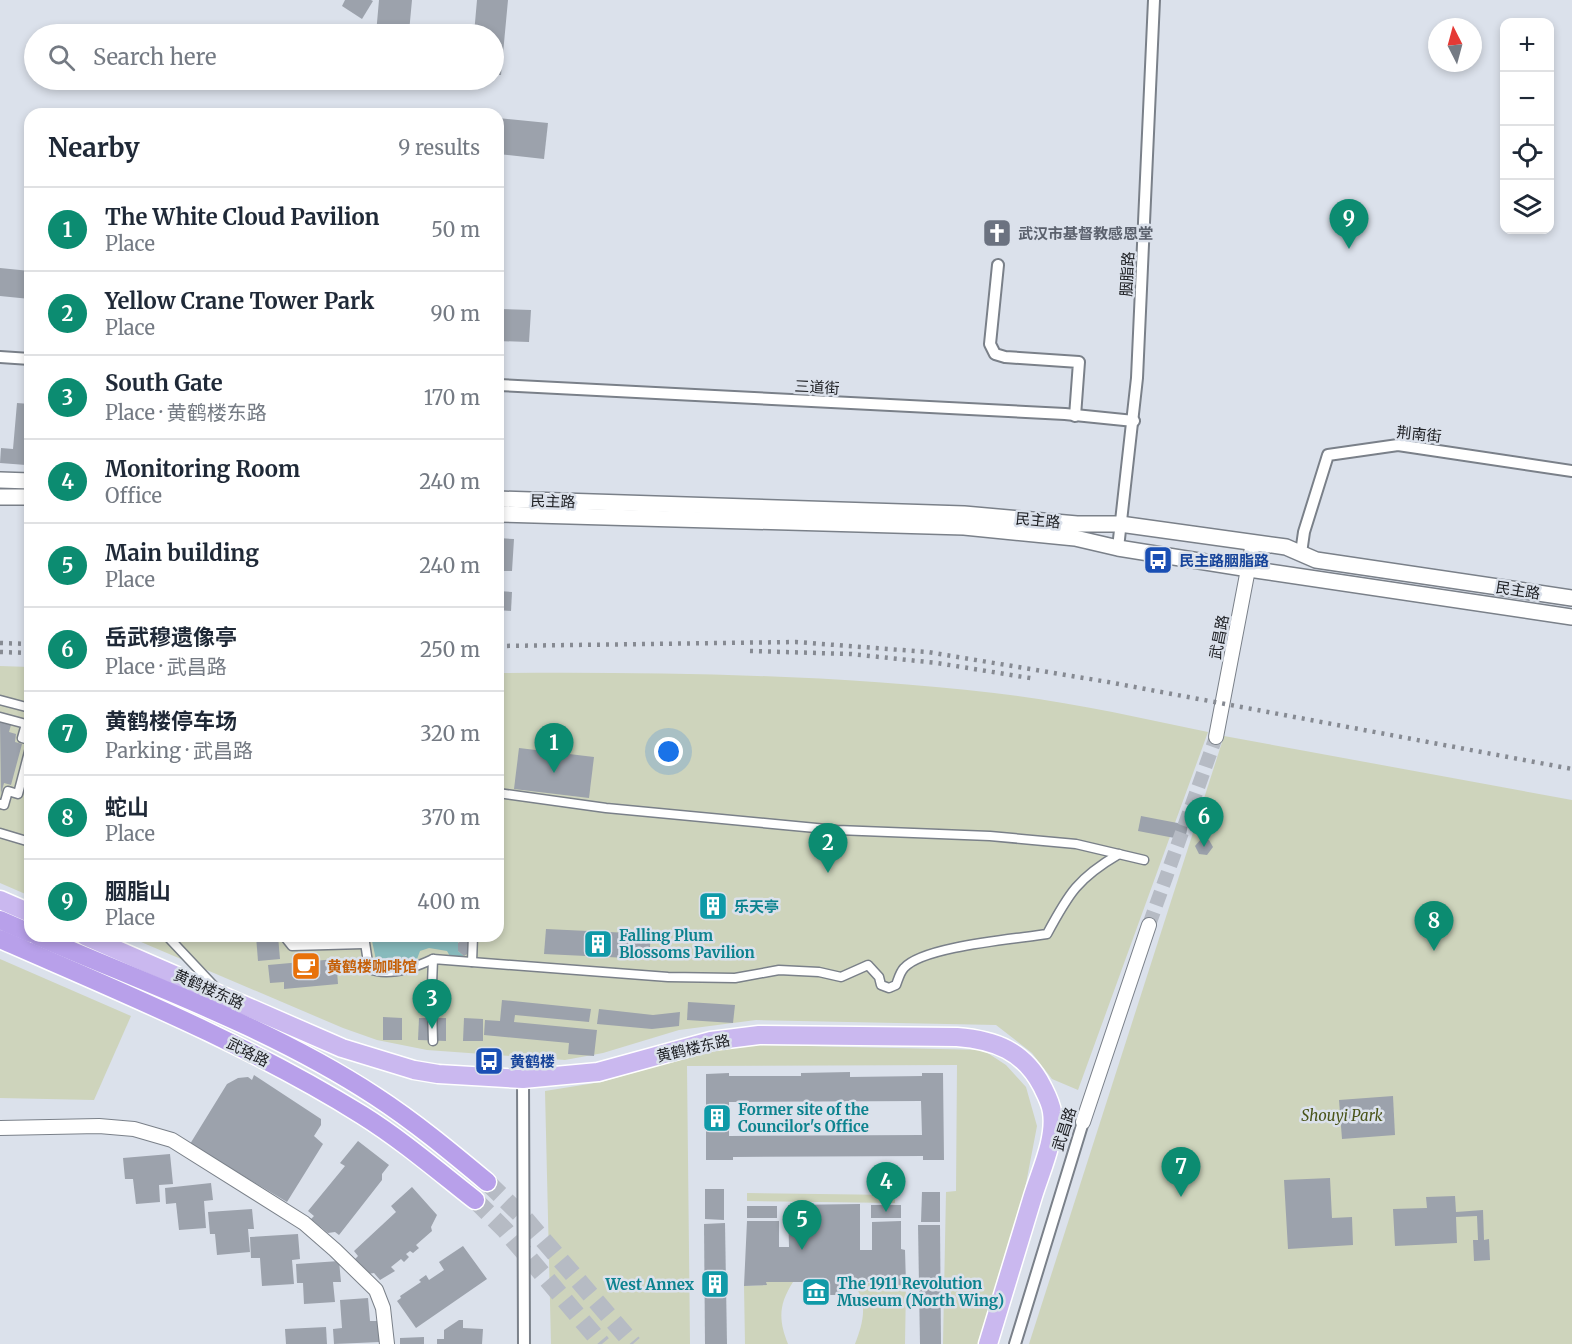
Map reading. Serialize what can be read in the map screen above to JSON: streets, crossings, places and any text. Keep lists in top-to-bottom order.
{
  "streets": {
    "highway": ["武珞路"],
    "main road": ["民主路", "黄鹤楼东路"],
    "street": [
      "胭脂路",
      "三道街",
      "荆南街",
      "武昌路"
    ]
  },
  "crossings": [
    ["胭脂路", "三道街"],
    ["胭脂路", "民主路"],
    ["荆南街", "民主路"],
    ["民主路", "武昌路"]
  ],
  "parks": ["Shouyi Park"],
  "places": {
    "church": ["武汉市基督教感恩堂"],
    "bus stop": ["民主路胭脂路", "黄鹤楼"],
    "building": [
      "乐天亭",
      "Falling Plum Blossoms Pavilion",
      "Former site of the Councilor's Office",
      "West Annex"
    ],
    "cafe": ["黄鹤楼咖啡馆"],
    "museum": ["The 1911 Revolution Museum (North Wing)"]
  },
  "north": "top",
  "page": {
    "map_buttons": ["+", "−"],
    "search": "Search here",
    "heading": ["Nearby", "9 results"],
    "list": [
      {
        "mark": "1",
        "name": "The White Cloud Pavilion",
        "note": "Place",
        "value": "50 m"
      },
      {
        "mark": "2",
        "name": "Yellow Crane Tower Park",
        "note": "Place",
        "value": "90 m"
      },
      {
        "mark": "3",
        "name": "South Gate",
        "note": "Place · 黄鹤楼东路",
        "value": "170 m"
      },
      {
        "mark": "4",
        "name": "Monitoring Room",
        "note": "Office",
        "value": "240 m"
      },
      {
        "mark": "5",
        "name": "Main building",
        "note": "Place",
        "value": "240 m"
      },
      {
        "mark": "6",
        "name": "岳武穆遗像亭",
        "note": "Place · 武昌路",
        "value": "250 m"
      },
      {
        "mark": "7",
        "name": "黄鹤楼停车场",
        "note": "Parking · 武昌路",
        "value": "320 m"
      },
      {
        "mark": "8",
        "name": "蛇山",
        "note": "Place",
        "value": "370 m"
      },
      {
        "mark": "9",
        "name": "胭脂山",
        "note": "Place",
        "value": "400 m"
      }
    ],
    "pins": [
      "9",
      "1",
      "6",
      "2",
      "8",
      "3",
      "7",
      "4",
      "5"
    ]
  }
}
